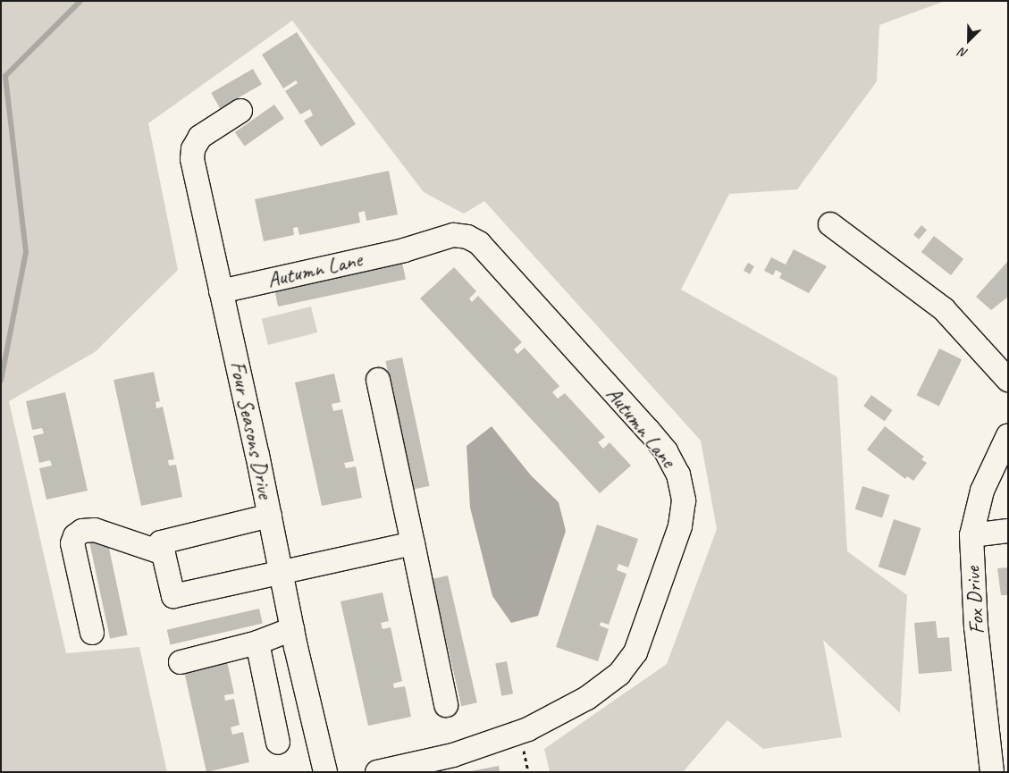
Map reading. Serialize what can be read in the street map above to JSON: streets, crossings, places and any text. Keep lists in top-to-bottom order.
{
  "streets": {
    "street": ["Autumn Lane", "Four Seasons Drive", "Fox Drive"]
  },
  "crossings": [
    ["Autumn Lane", "Four Seasons Drive"]
  ],
  "north": "bottom left"
}
